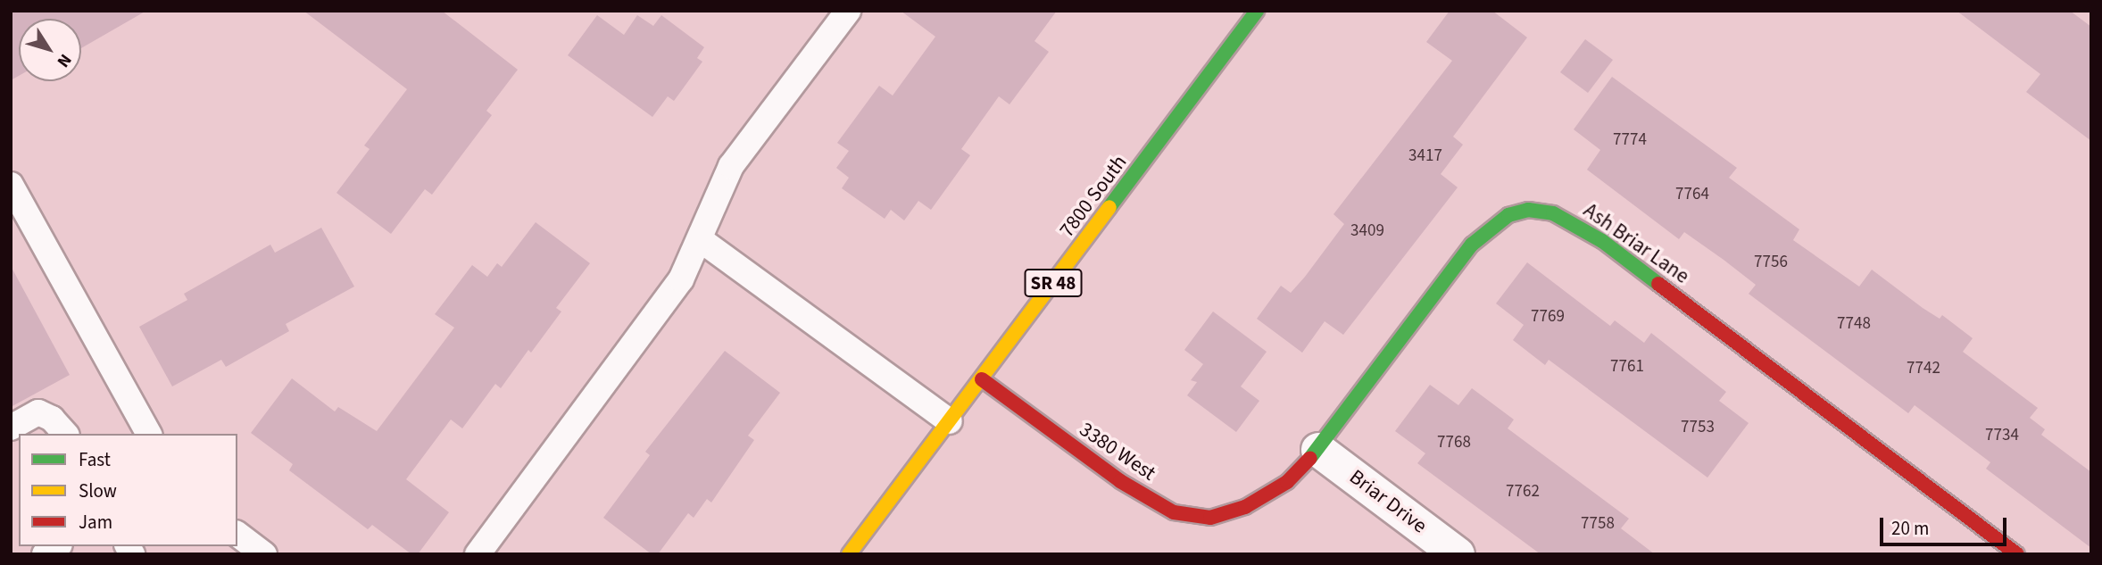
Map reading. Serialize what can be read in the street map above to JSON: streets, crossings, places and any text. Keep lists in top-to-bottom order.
{
  "streets": {
    "street": [
      "7800 South",
      "Ash Briar Lane",
      "SR 48",
      "3380 West",
      "Briar Drive"
    ]
  },
  "crossings": [
    ["7800 South", "3380 West"],
    ["Ash Briar Lane", "3380 West"],
    ["Ash Briar Lane", "Briar Drive"]
  ],
  "house_numbers": [
    "7774",
    "3417",
    "7764",
    "3409",
    "7756",
    "7769",
    "7748",
    "7761",
    "7742",
    "7753",
    "7734",
    "7768",
    "7762",
    "7758"
  ],
  "legend": ["Fast", "Slow", "Jam"],
  "scale_bar": "20 m",
  "north": "bottom right"
}
